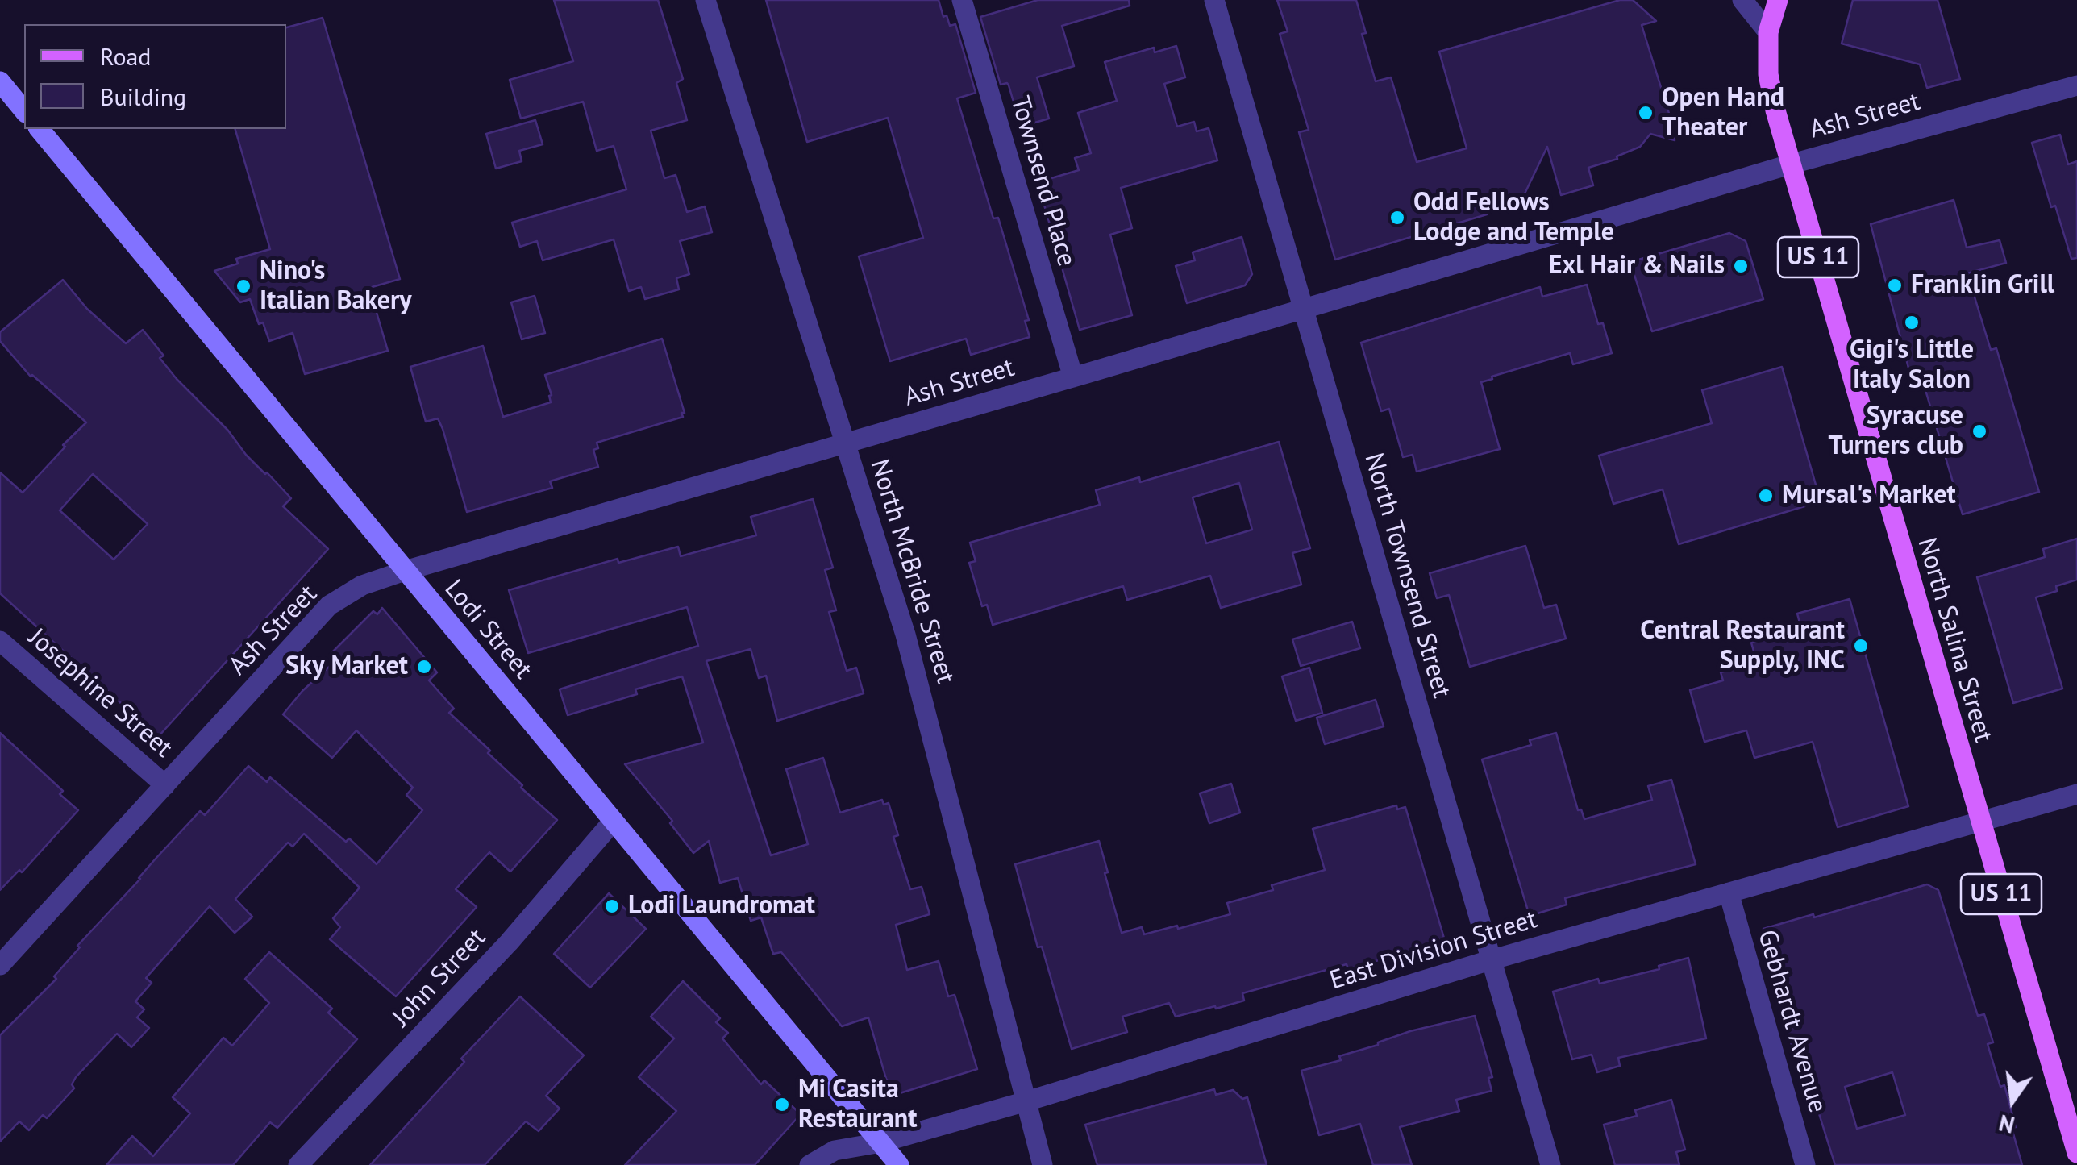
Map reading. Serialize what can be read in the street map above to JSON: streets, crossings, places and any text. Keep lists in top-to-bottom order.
{
  "streets": {
    "main road": ["US 11", "North Salina Street"],
    "street": [
      "Ash Street",
      "Townsend Place",
      "North McBride Street",
      "North Townsend Street",
      "Lodi Street",
      "Josephine Street",
      "East Division Street",
      "John Street",
      "Gebhardt Avenue"
    ]
  },
  "crossings": [
    ["Ash Street", "Townsend Place"],
    ["Ash Street", "North McBride Street"],
    ["Ash Street", "North Townsend Street"],
    ["Ash Street", "Lodi Street"],
    ["Ash Street", "North Salina Street"],
    ["Ash Street", "Josephine Street"],
    ["North McBride Street", "East Division Street"],
    ["North Townsend Street", "East Division Street"],
    ["Lodi Street", "East Division Street"],
    ["Lodi Street", "John Street"],
    ["North Salina Street", "East Division Street"],
    ["East Division Street", "Gebhardt Avenue"]
  ],
  "places": [
    "Open Hand Theater",
    "Odd Fellows Lodge and Temple",
    "Exl Hair & Nails",
    "Franklin Grill",
    "Nino's Italian Bakery",
    "Gigi's Little Italy Salon",
    "Syracuse Turners club",
    "Mursal's Market",
    "Central Restaurant Supply, INC",
    "Sky Market",
    "Lodi Laundromat",
    "Mi Casita Restaurant"
  ],
  "legend": ["Road", "Building"],
  "north": "bottom"
}
